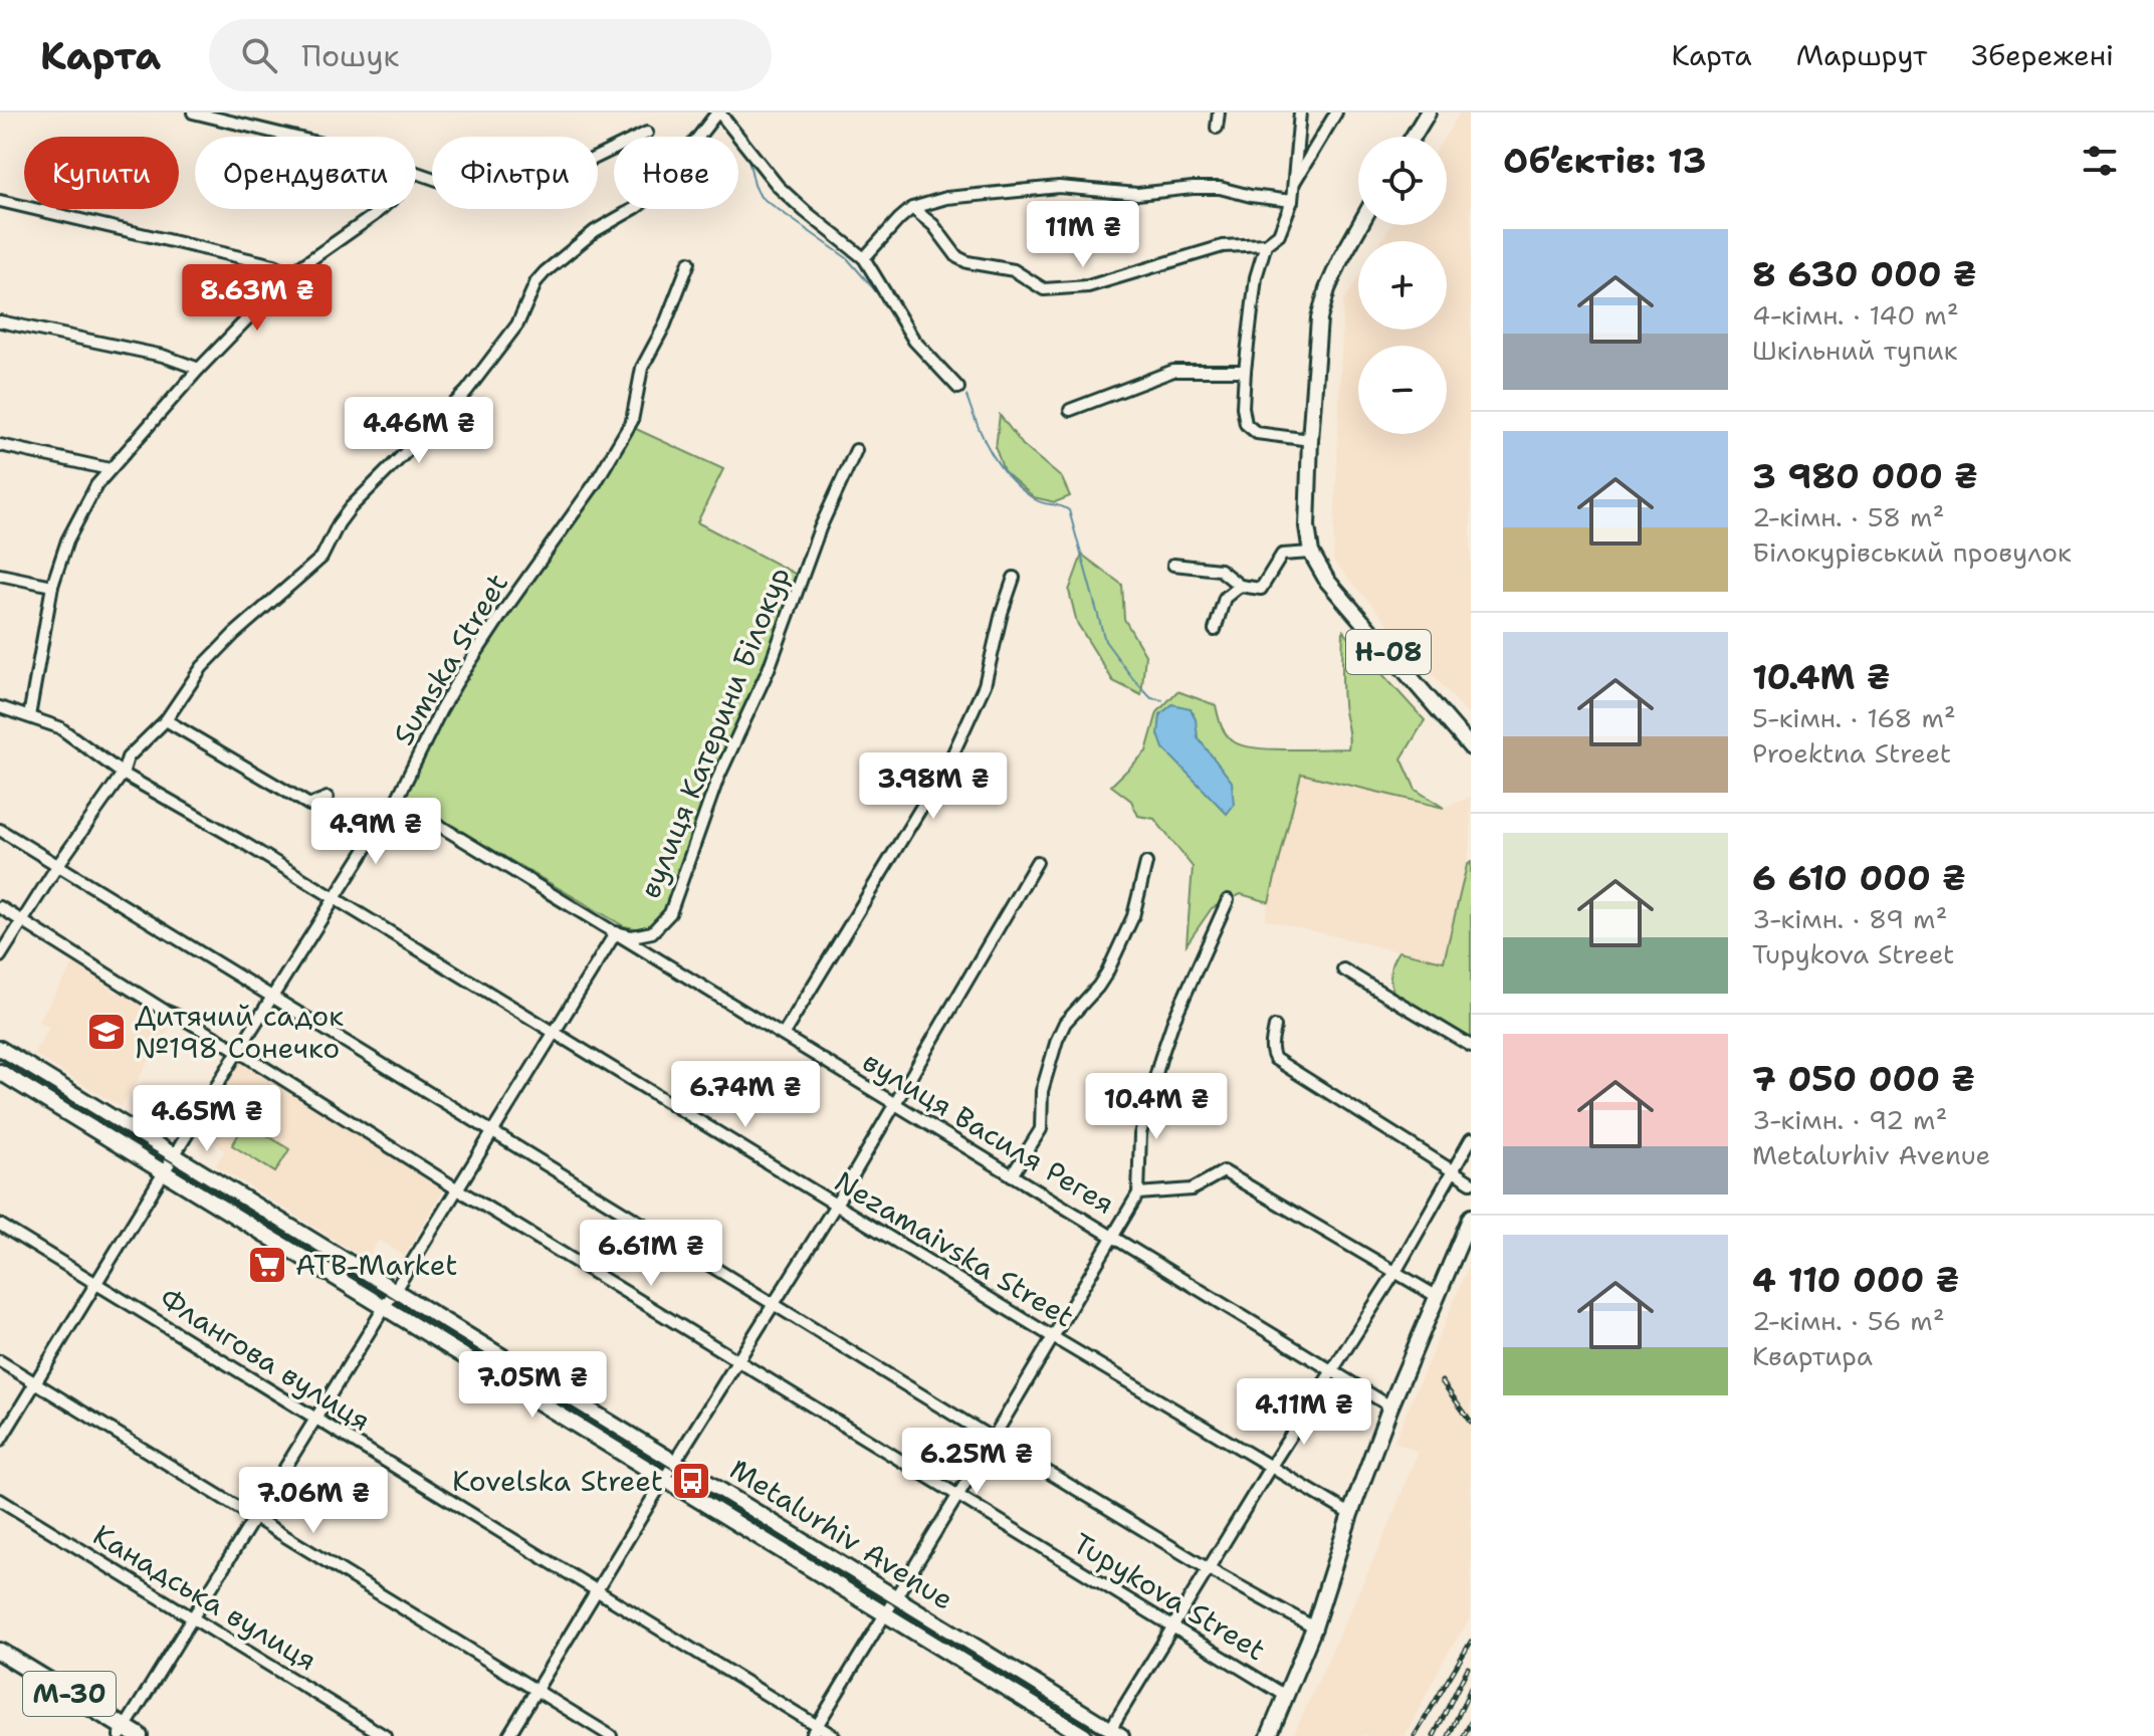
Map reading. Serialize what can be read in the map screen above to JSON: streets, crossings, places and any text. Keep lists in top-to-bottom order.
{
  "streets": {
    "highway": ["М-30"],
    "main road": ["Н-08", "Metalurhiv Avenue"],
    "street": [
      "Sumska Street",
      "вулиця Катерини Білокур",
      "вулиця Василя Регея",
      "Nezamaivska Street",
      "Флангова вулиця",
      "Tupykova Street",
      "Канадська вулиця"
    ]
  },
  "crossings": [
    ["Sumska Street", "вулиця Василя Регея"],
    ["Sumska Street", "Nezamaivska Street"],
    ["Sumska Street", "Флангова вулиця"],
    ["Sumska Street", "Metalurhiv Avenue"],
    ["Sumska Street", "Tupykova Street"],
    ["вулиця Катерини Білокур", "вулиця Василя Регея"]
  ],
  "places": {
    "school or university": ["Дитячий садок №198 Сонечко"],
    "supermarket": ["ATB-Market"],
    "bus stop": ["Kovelska Street"]
  },
  "page": {
    "header": "Карта",
    "search": "Пошук",
    "nav": ["Карта", "Маршрут", "Збережені"],
    "heading": "Об’єктів: 13",
    "map_buttons": ["+", "−"],
    "chip": [
      "Купити",
      "Орендувати",
      "Фільтри",
      "Нове"
    ],
    "price": [
      "11M ₴",
      "8.63M ₴",
      "4.46M ₴",
      "3.98M ₴",
      "4.9M ₴",
      "6.74M ₴",
      "10.4M ₴",
      "4.65M ₴",
      "6.61M ₴",
      "7.05M ₴",
      "4.11M ₴",
      "6.25M ₴",
      "7.06M ₴"
    ],
    "list": [
      {
        "name": "8 630 000 ₴",
        "note": "4-кімн. · 140 m² · Шкільний тупик"
      },
      {
        "name": "3 980 000 ₴",
        "note": "2-кімн. · 58 m² · Білокурівський провулок"
      },
      {
        "name": "10.4M ₴",
        "note": "5-кімн. · 168 m² · Proektna Street"
      },
      {
        "name": "6 610 000 ₴",
        "note": "3-кімн. · 89 m² · Tupykova Street"
      },
      {
        "name": "7 050 000 ₴",
        "note": "3-кімн. · 92 m² · Metalurhiv Avenue"
      },
      {
        "name": "4 110 000 ₴",
        "note": "2-кімн. · 56 m² · Квартира"
      }
    ]
  }
}
